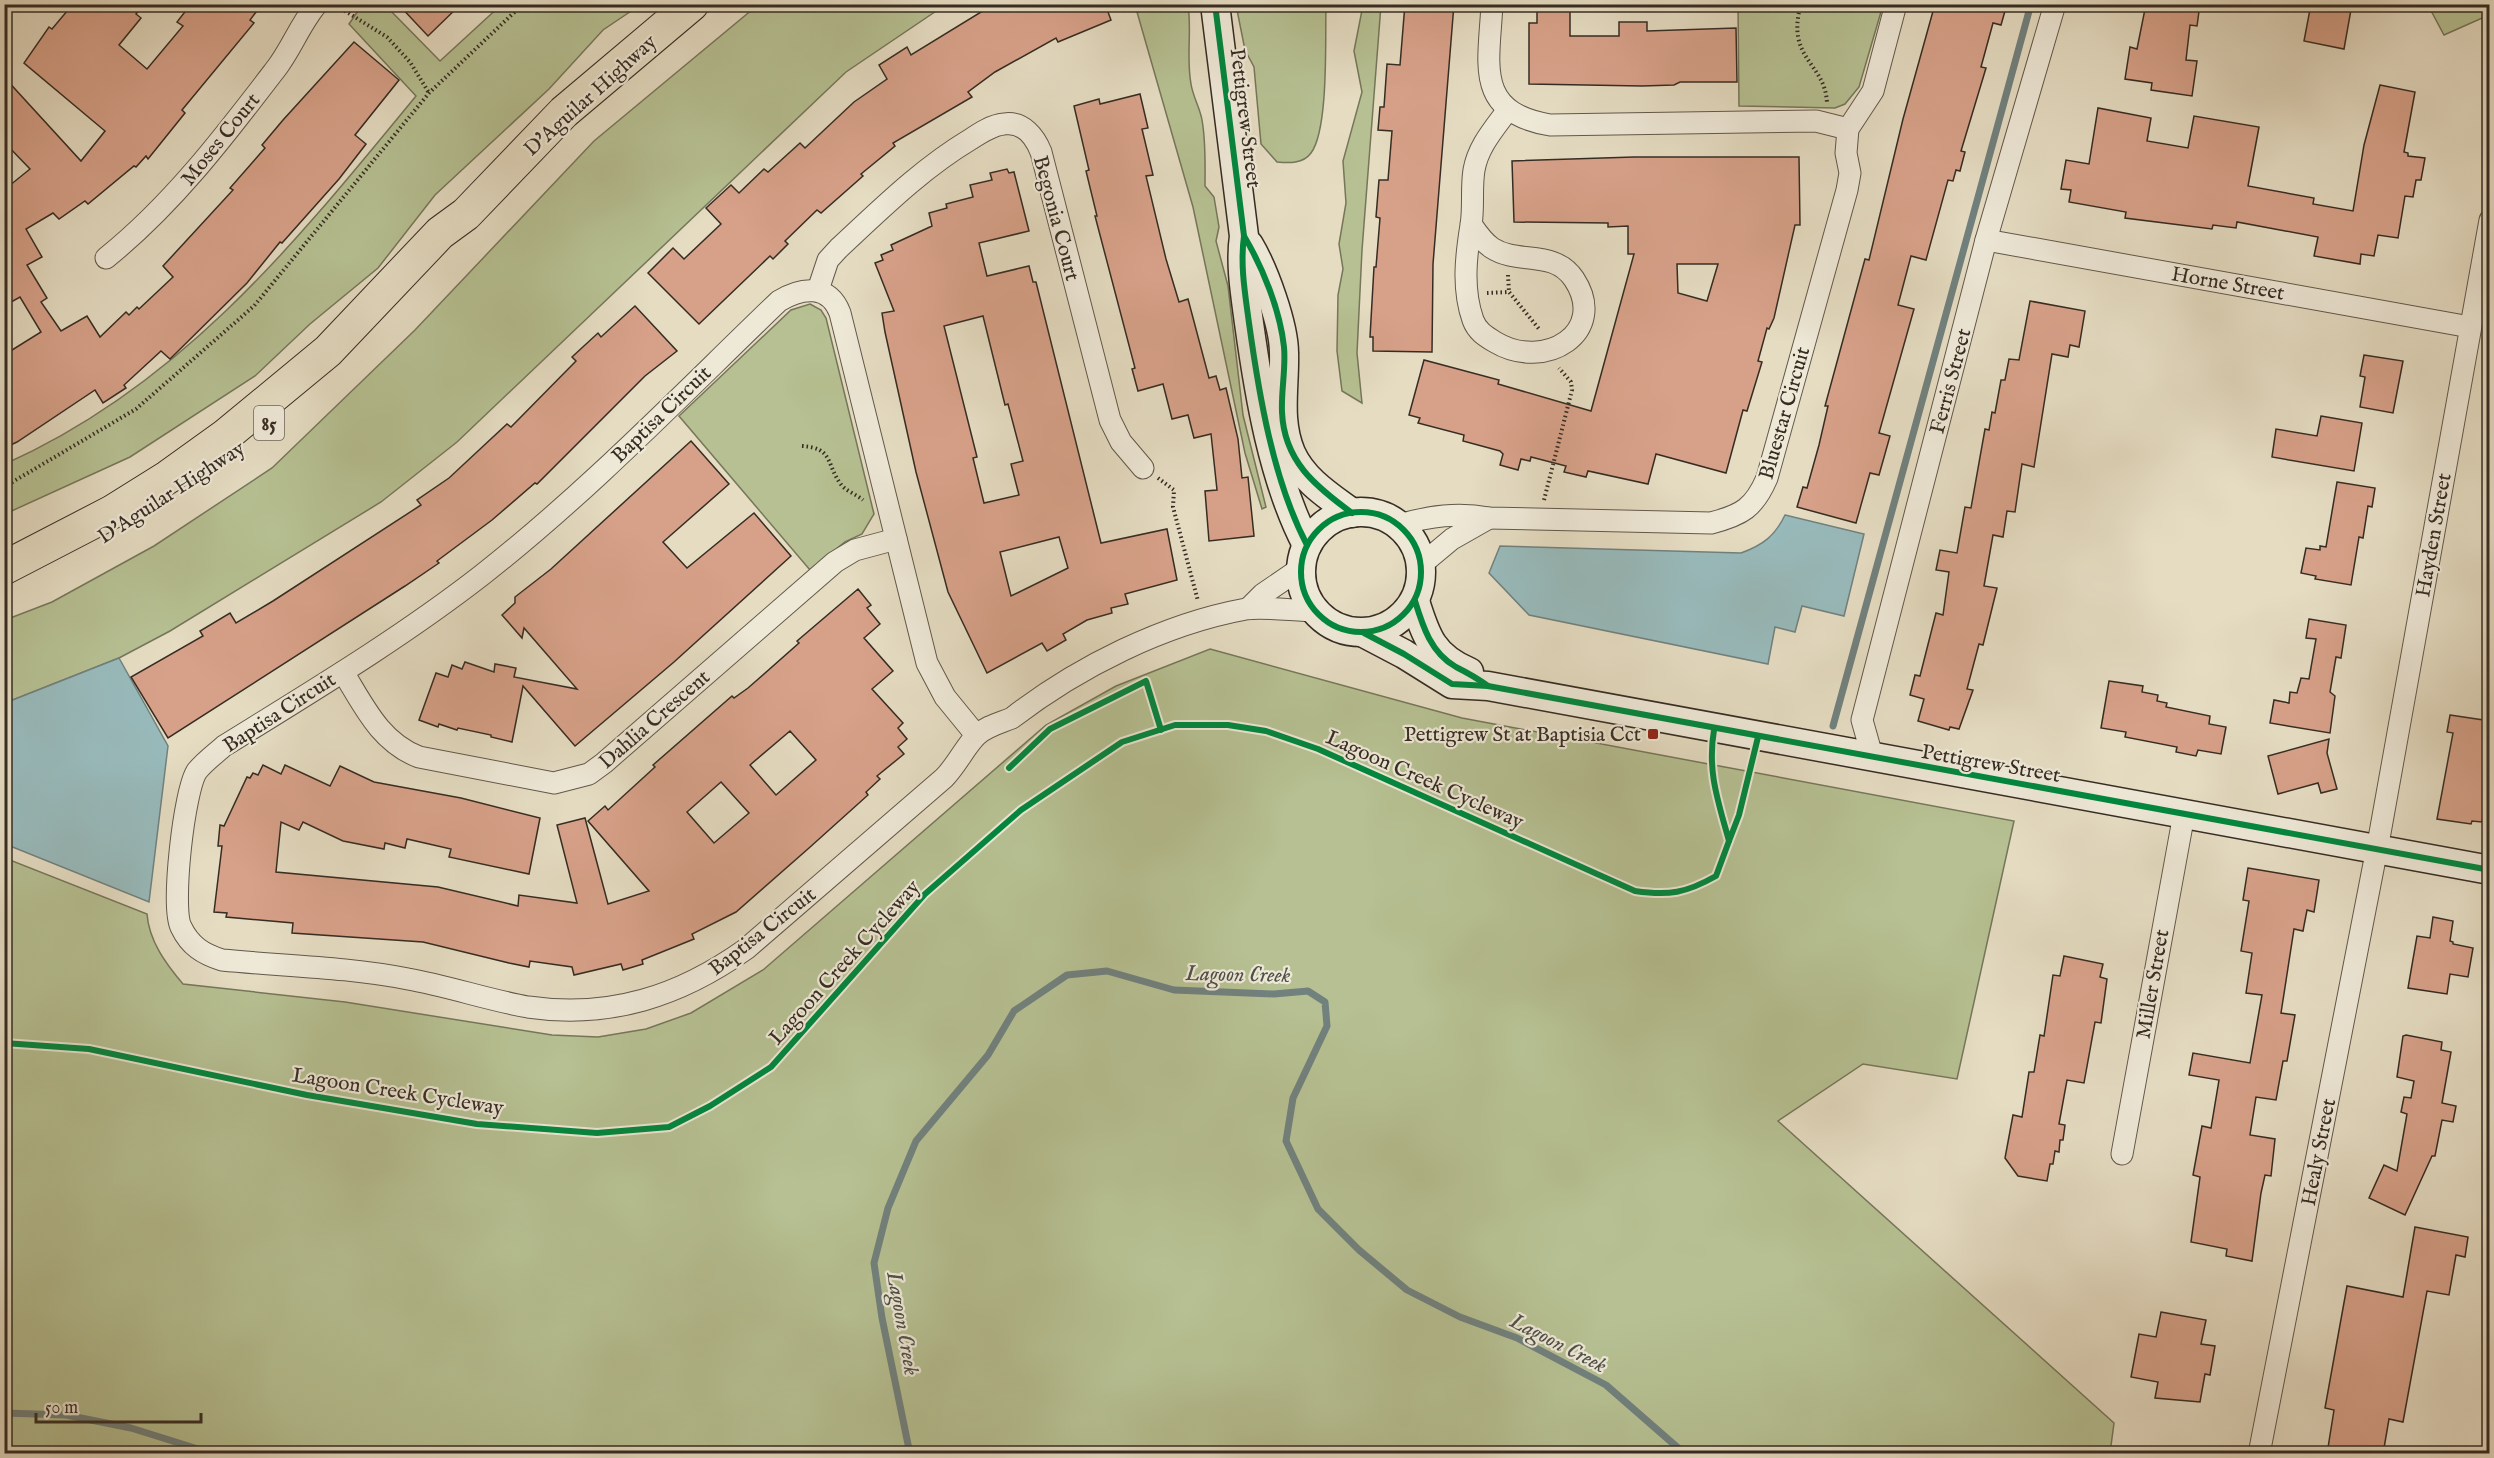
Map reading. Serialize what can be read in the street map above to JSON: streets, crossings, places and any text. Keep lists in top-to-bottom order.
{
  "streets": {
    "highway": ["D'Aguilar Highway", "85"],
    "main road": ["Pettigrew Street"],
    "street": [
      "Moses Court",
      "Begonia Court",
      "Horne Street",
      "Ferris Street",
      "Bluestar Circuit",
      "Baptisa Circuit",
      "Hayden Street",
      "Dahlia Crescent",
      "Miller Street",
      "Healy Street"
    ],
    "cycle path": ["Lagoon Creek Cycleway"]
  },
  "crossings": [
    ["Pettigrew Street", "Ferris Street"],
    ["Pettigrew Street", "Bluestar Circuit"],
    ["Pettigrew Street", "Hayden Street"],
    ["Pettigrew Street", "Miller Street"],
    ["Pettigrew Street", "Healy Street"],
    ["Begonia Court", "Baptisa Circuit"],
    ["Horne Street", "Ferris Street"],
    ["Horne Street", "Hayden Street"],
    ["Baptisa Circuit", "Dahlia Crescent"],
    ["Hayden Street", "Healy Street"]
  ],
  "water": ["Lagoon Creek"],
  "places": {
    "transit": ["Pettigrew St at Baptisia Cct"]
  },
  "scale_bar": "50 m"
}
